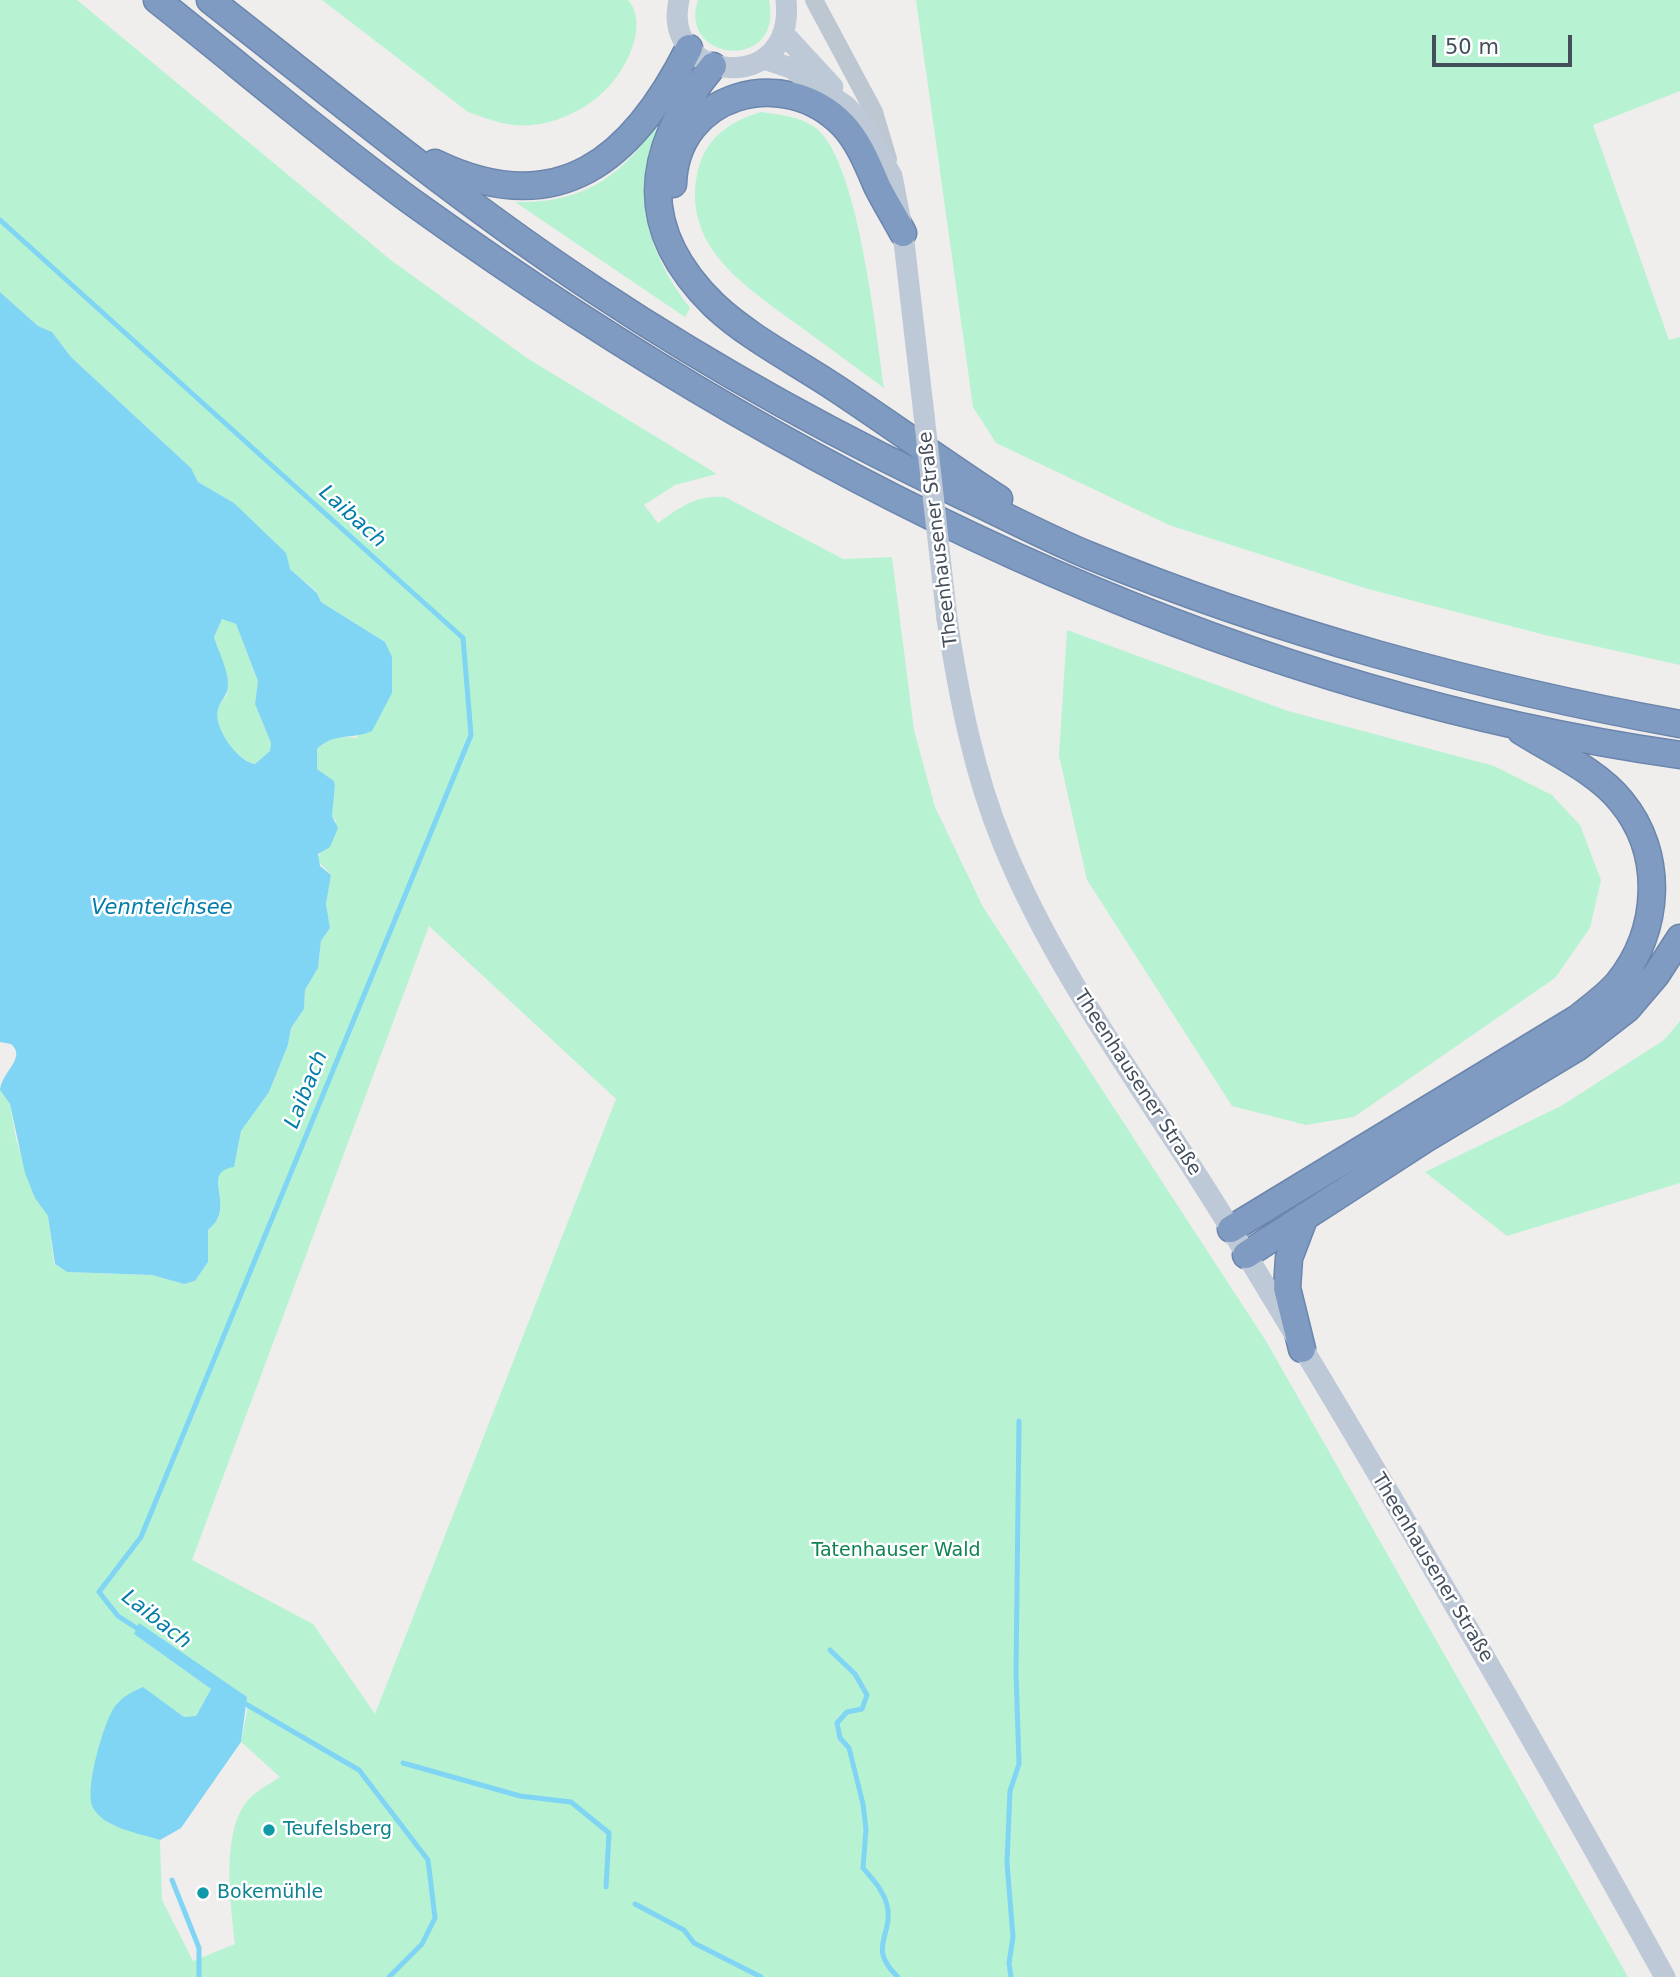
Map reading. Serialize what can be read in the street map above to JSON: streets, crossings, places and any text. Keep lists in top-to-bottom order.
{
  "streets": {
    "main road": ["Theenhausener Straße"]
  },
  "water": ["Laibach", "Vennteichsee"],
  "parks": ["Tatenhauser Wald"],
  "places": ["Teufelsberg", "Bokemühle"],
  "scale_bar": "50 m"
}
